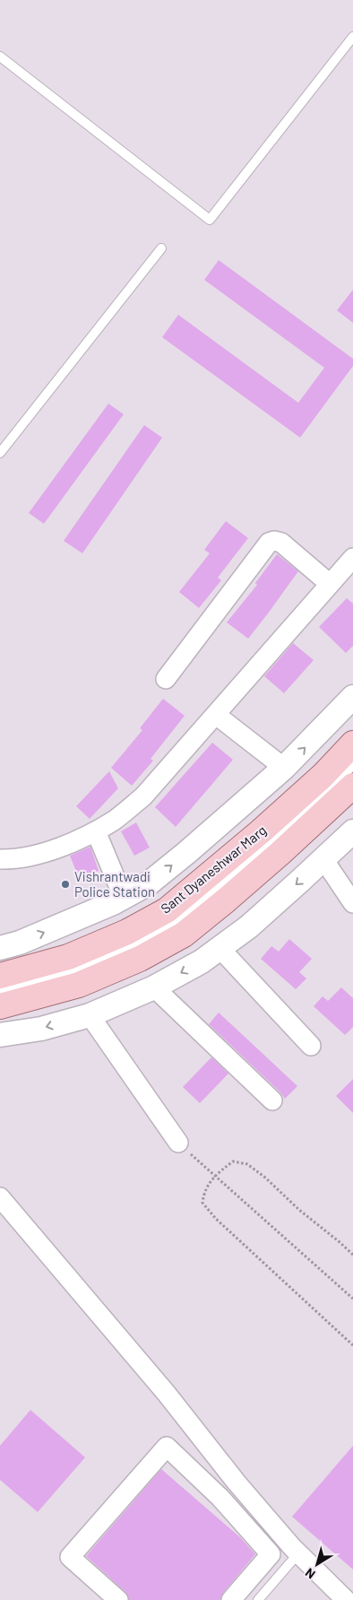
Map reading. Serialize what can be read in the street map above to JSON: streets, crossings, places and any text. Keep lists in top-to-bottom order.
{
  "streets": {
    "main road": ["Sant Dyaneshwar Marg"]
  },
  "places": ["Vishrantwadi Police Station"],
  "north": "bottom left"
}
